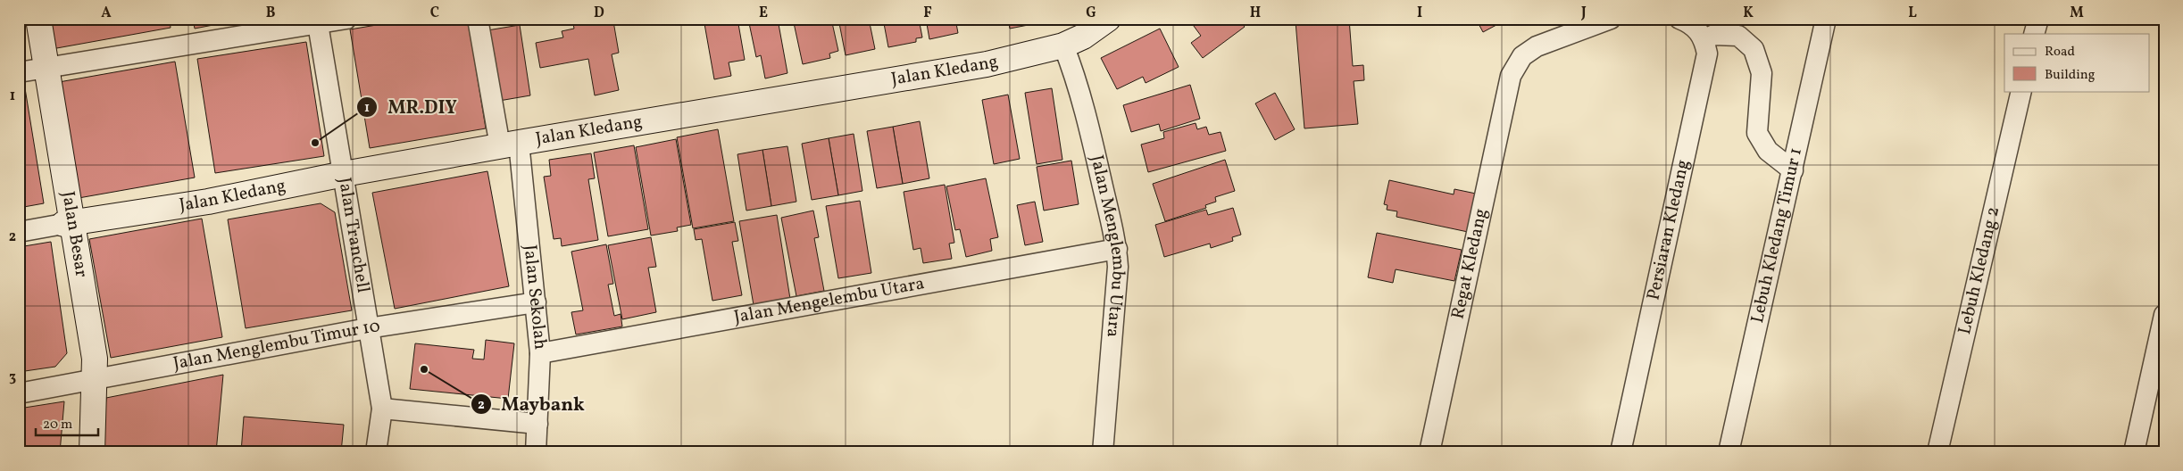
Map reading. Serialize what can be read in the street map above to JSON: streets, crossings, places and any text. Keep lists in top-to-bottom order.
{
  "streets": {
    "main road": ["Jalan Kledang", "Jalan Besar"],
    "street": [
      "Persiaran Kledang",
      "Jalan Tranchell",
      "Lebuh Kledang Timur 1",
      "Jalan Menglembu Utara",
      "Regat Kledang",
      "Lebuh Kledang 2",
      "Jalan Sekolah",
      "Jalan Mengelembu Utara",
      "Jalan Menglembu Timur 10"
    ]
  },
  "crossings": [
    ["Jalan Kledang", "Jalan Besar"],
    ["Jalan Kledang", "Jalan Tranchell"],
    ["Jalan Kledang", "Jalan Menglembu Utara"],
    ["Jalan Kledang", "Jalan Sekolah"],
    ["Jalan Besar", "Jalan Menglembu Timur 10"],
    ["Jalan Tranchell", "Jalan Menglembu Timur 10"],
    ["Jalan Menglembu Utara", "Jalan Mengelembu Utara"],
    ["Jalan Sekolah", "Jalan Mengelembu Utara"],
    ["Jalan Sekolah", "Jalan Menglembu Timur 10"]
  ],
  "places": ["MR.DIY", "Maybank"],
  "legend": ["Road", "Building"],
  "scale_bar": "20 m",
  "grid": {
    "columns": [
      "A",
      "B",
      "C",
      "D",
      "E",
      "F",
      "G",
      "H",
      "I",
      "J",
      "K",
      "L",
      "M"
    ],
    "rows": ["1", "2", "3"]
  }
}
